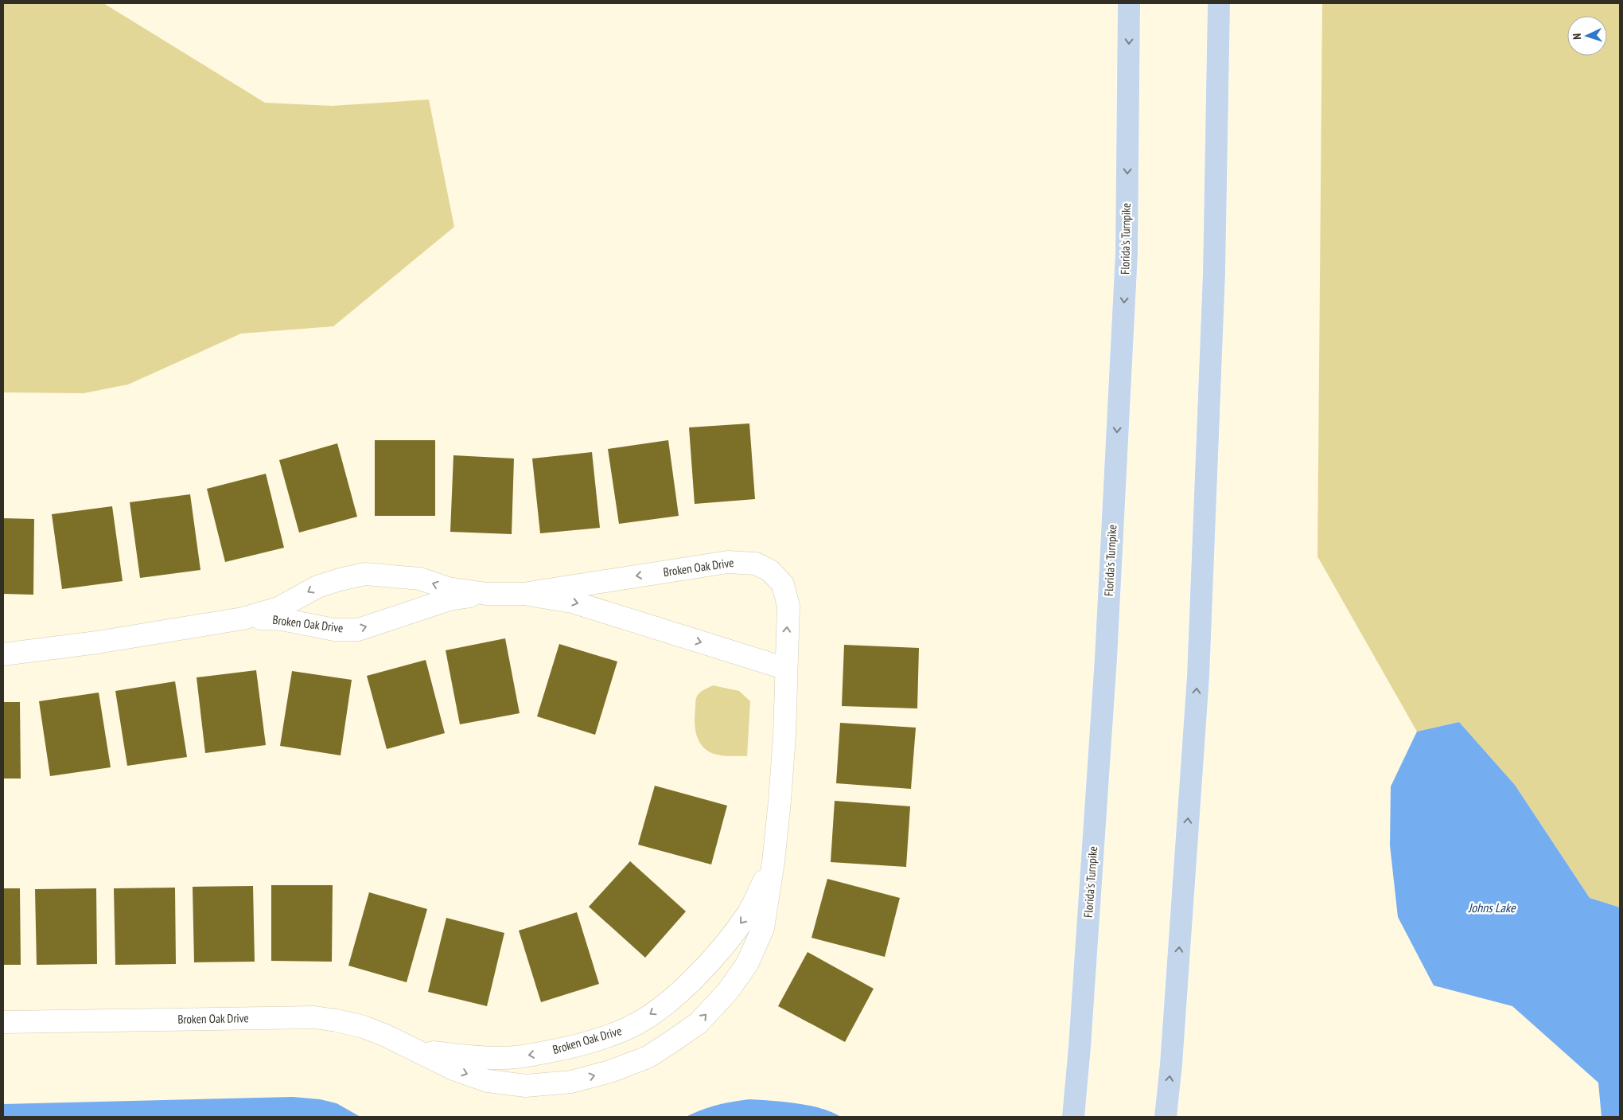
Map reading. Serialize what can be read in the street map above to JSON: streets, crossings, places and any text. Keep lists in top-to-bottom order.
{
  "streets": {
    "highway": ["Florida's Turnpike"],
    "street": ["Broken Oak Drive"]
  },
  "water": ["Johns Lake"],
  "north": "left"
}
